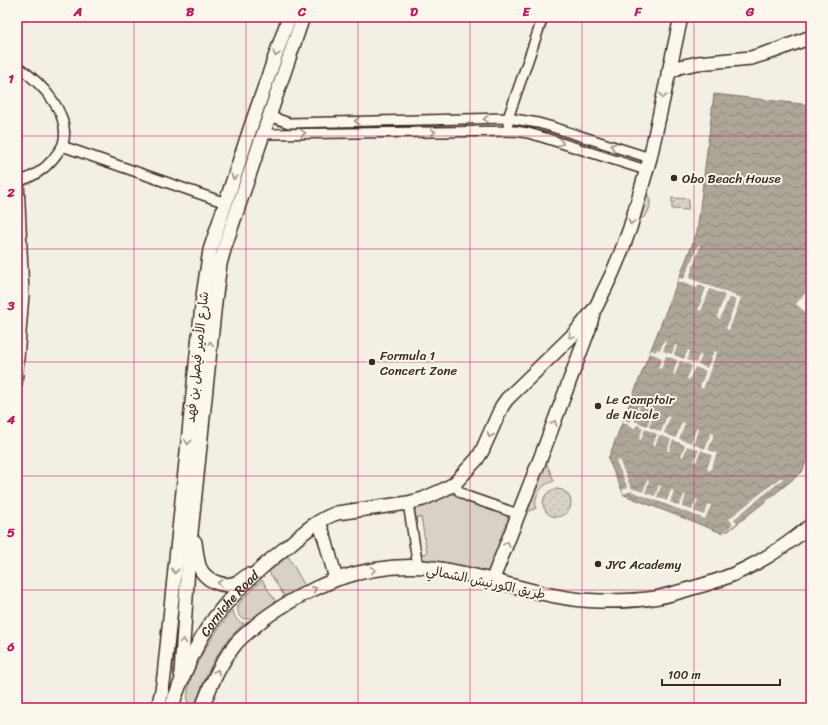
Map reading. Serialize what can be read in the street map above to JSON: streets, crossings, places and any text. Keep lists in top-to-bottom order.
{
  "streets": {
    "main road": ["شارع الأمير فيصل بن فهد", "طريق الكورنيش الشمالي", "Corniche Road"]
  },
  "crossings": [
    ["شارع الأمير فيصل بن فهد", "Corniche Road"]
  ],
  "one_way": ["طريق الكورنيش الشمالي"],
  "places": [
    "Obo Beach House",
    "Formula 1 Concert Zone",
    "Le Comptoir de Nicole",
    "JYC Academy"
  ],
  "scale_bar": "100 m",
  "grid": {
    "columns": [
      "A",
      "B",
      "C",
      "D",
      "E",
      "F",
      "G"
    ],
    "rows": [
      "1",
      "2",
      "3",
      "4",
      "5",
      "6"
    ]
  }
}
